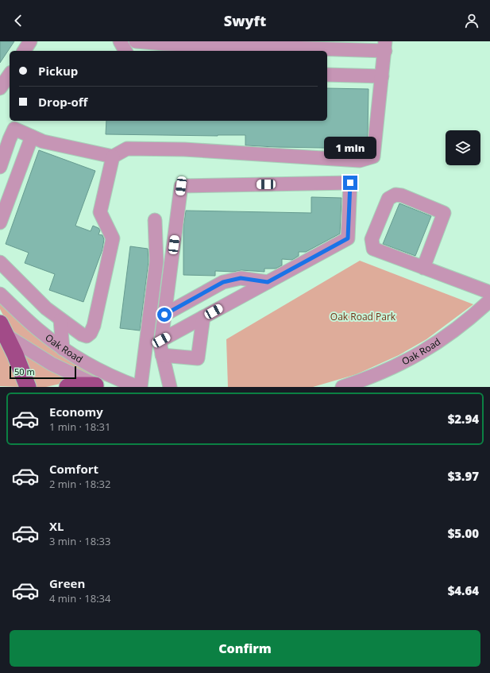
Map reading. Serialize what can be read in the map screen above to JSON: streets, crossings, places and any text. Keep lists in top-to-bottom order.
{
  "streets": {
    "street": ["Oak Road"]
  },
  "parks": ["Oak Road Park"],
  "scale_bar": "50 m",
  "page": {
    "header": "Swyft",
    "banner": ["Pickup", "Drop-off"],
    "bubble": "1 min",
    "scale": "50 m",
    "list": [
      {
        "name": "Economy",
        "note": "1 min · 18:31",
        "value": "$2.94"
      },
      {
        "name": "Comfort",
        "note": "2 min · 18:32",
        "value": "$3.97"
      },
      {
        "name": "XL",
        "note": "3 min · 18:33",
        "value": "$5.00"
      },
      {
        "name": "Green",
        "note": "4 min · 18:34",
        "value": "$4.64"
      }
    ],
    "buttons": "Confirm"
  }
}
